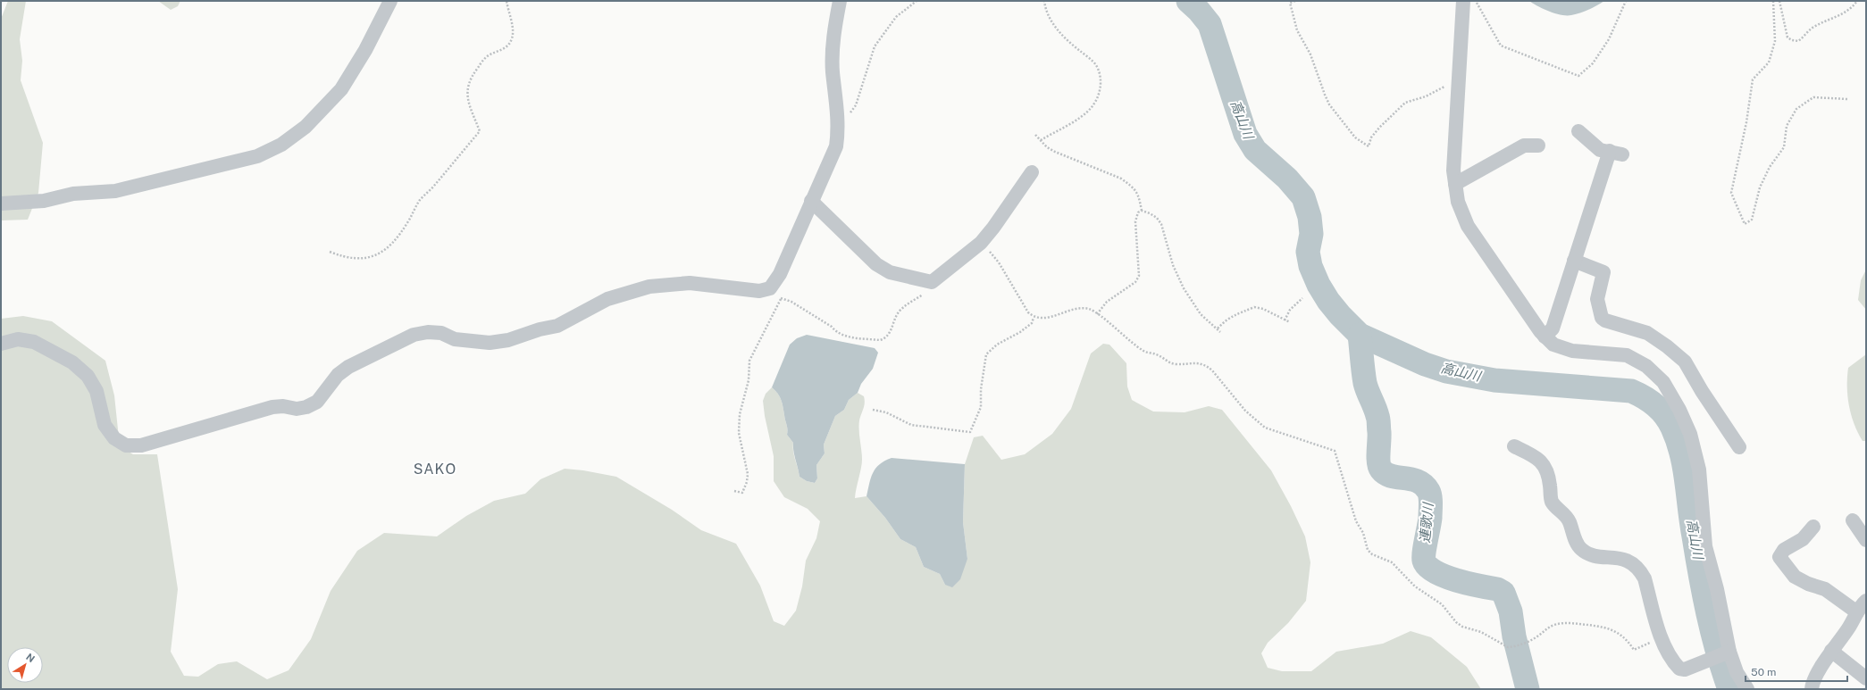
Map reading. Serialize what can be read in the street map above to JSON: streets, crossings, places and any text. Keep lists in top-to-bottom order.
{
  "districts": ["SAKO"],
  "water": ["高山川", "連歌川"],
  "scale_bar": "50 m",
  "north": "top right"
}
